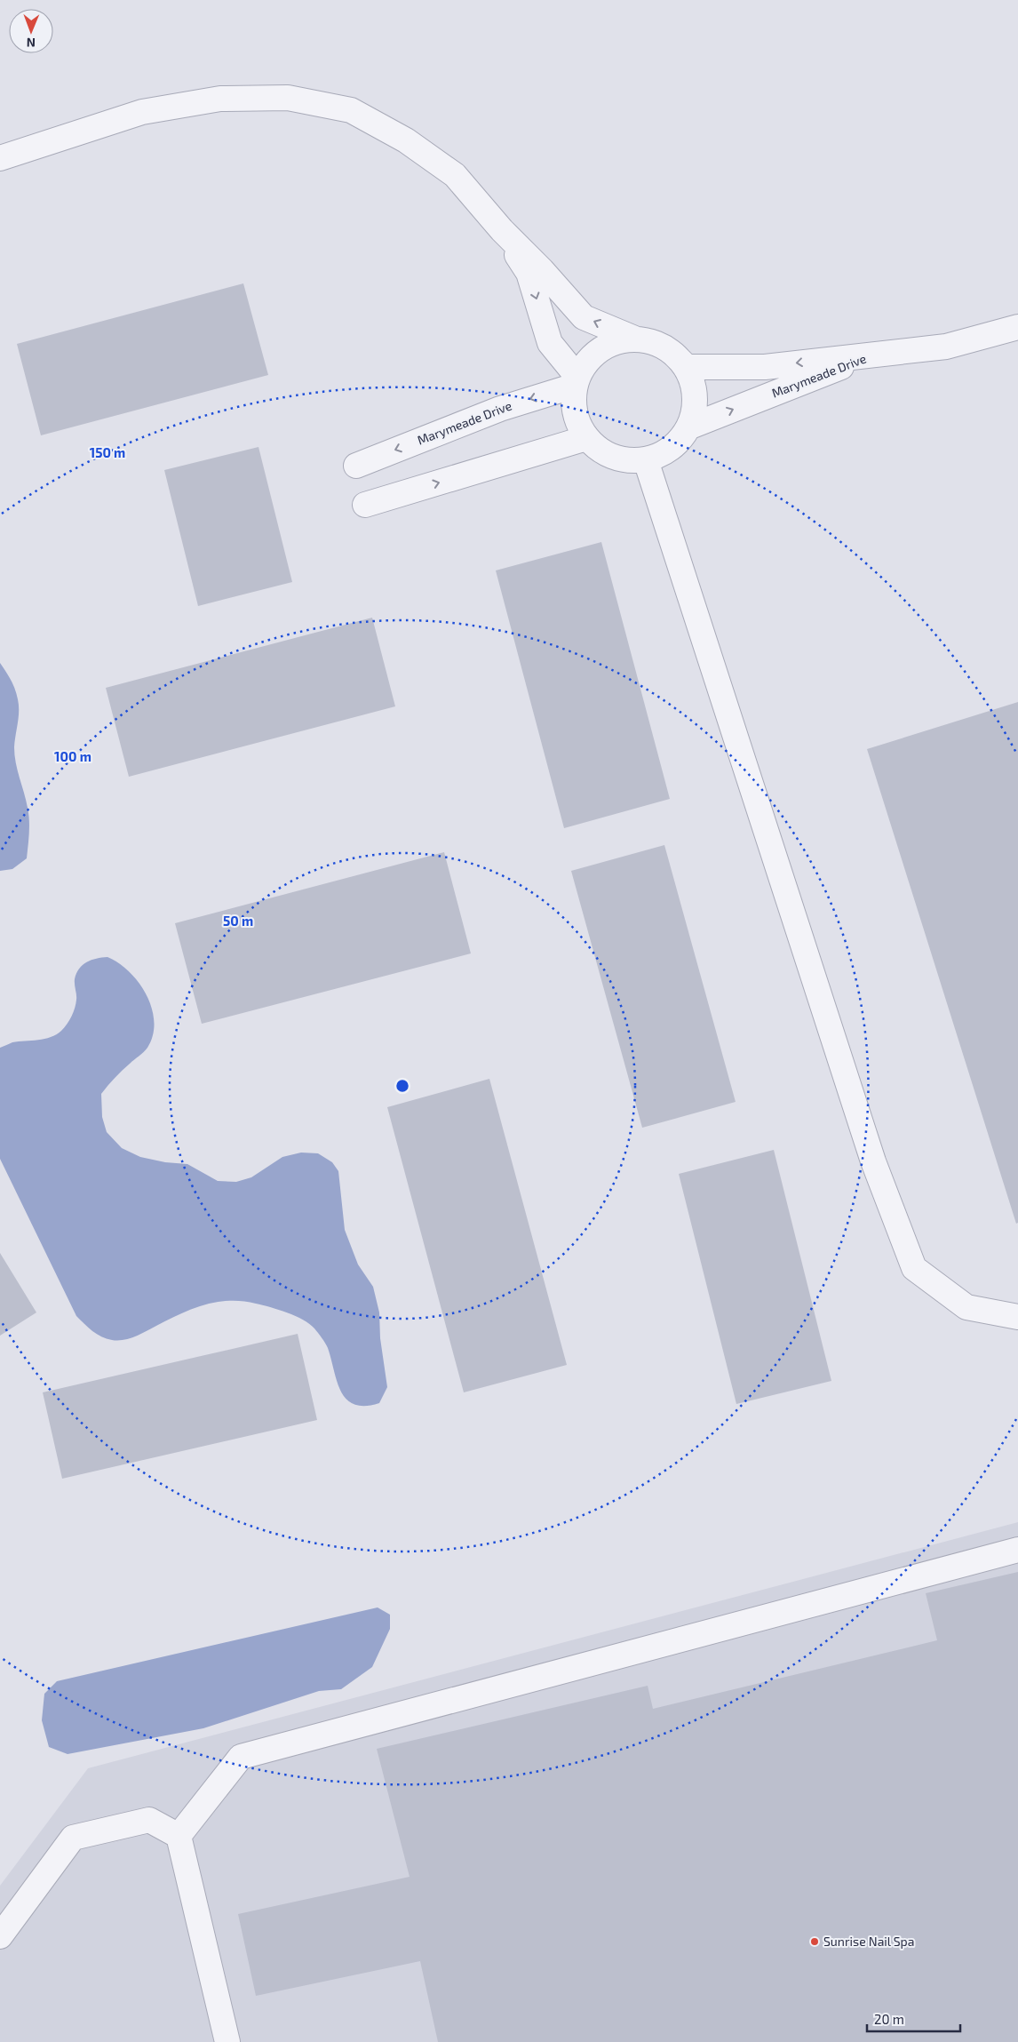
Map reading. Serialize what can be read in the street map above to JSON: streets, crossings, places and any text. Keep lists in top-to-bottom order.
{
  "streets": {
    "street": ["Marymeade Drive"]
  },
  "places": ["Sunrise Nail Spa"],
  "scale_bar": "20 m",
  "north": "bottom",
  "rings": ["150 m", "100 m", "50 m"]
}
